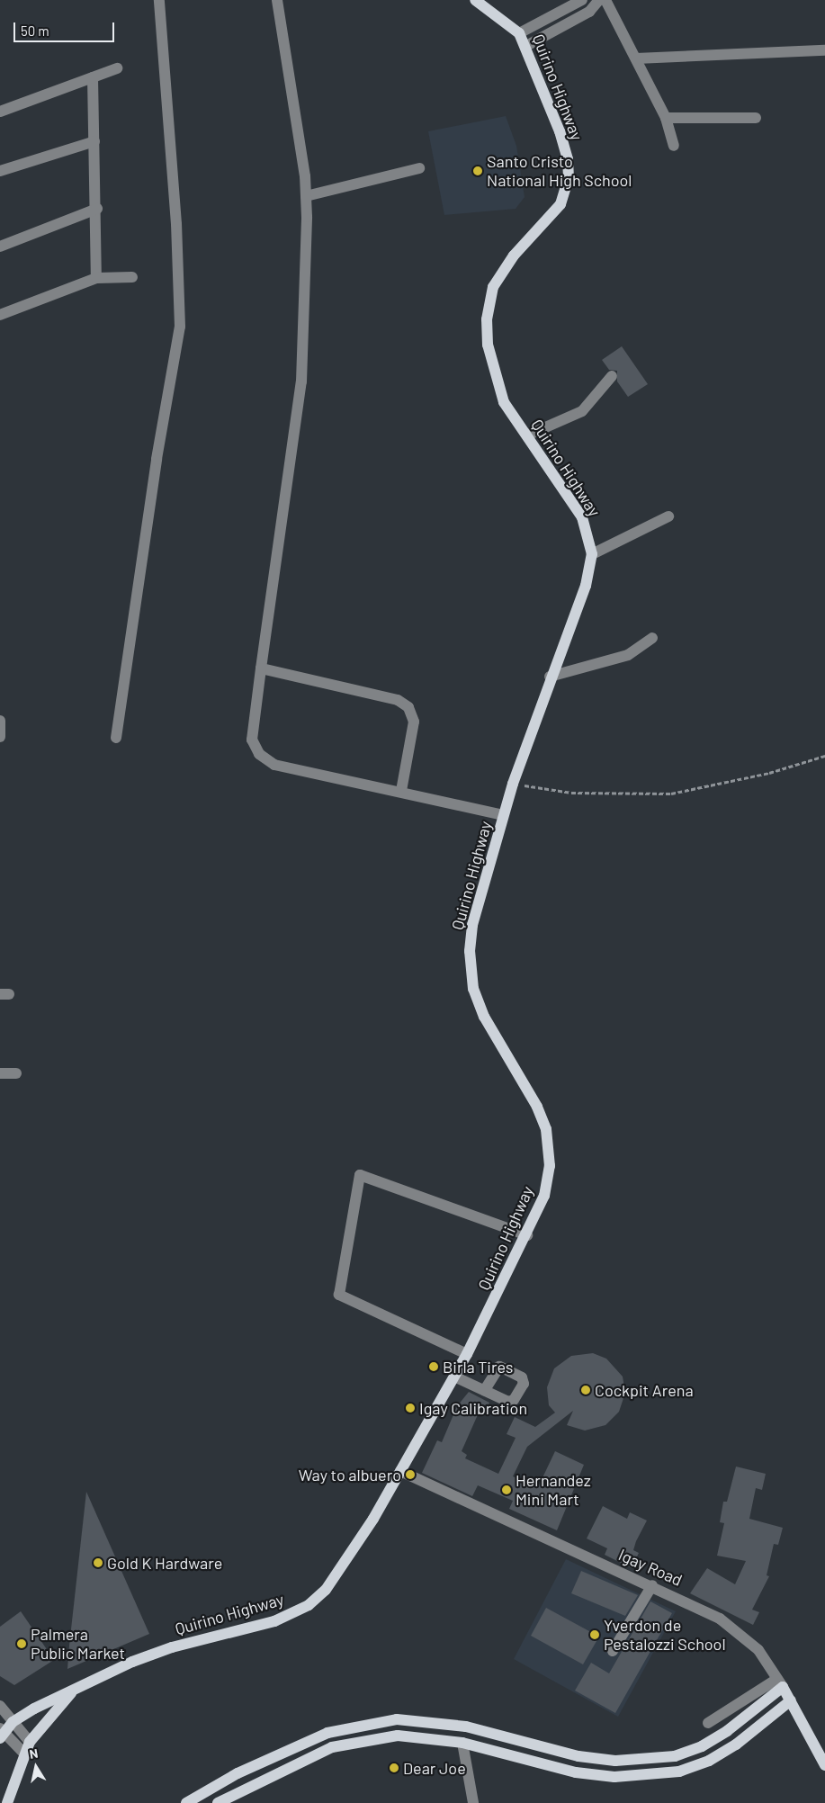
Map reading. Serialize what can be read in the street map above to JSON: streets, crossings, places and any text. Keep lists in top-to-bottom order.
{
  "streets": {
    "main road": ["Quirino Highway", "Igay Road"]
  },
  "crossings": [
    ["Quirino Highway", "Igay Road"]
  ],
  "places": [
    "Santo Cristo National High School",
    "Birla Tires",
    "Cockpit Arena",
    "Igay Calibration",
    "Way to albuero",
    "Hernandez Mini Mart",
    "Gold K Hardware",
    "Yverdon de Pestalozzi School",
    "Palmera Public Market",
    "Dear Joe"
  ],
  "scale_bar": "50 m",
  "north": "top"
}
